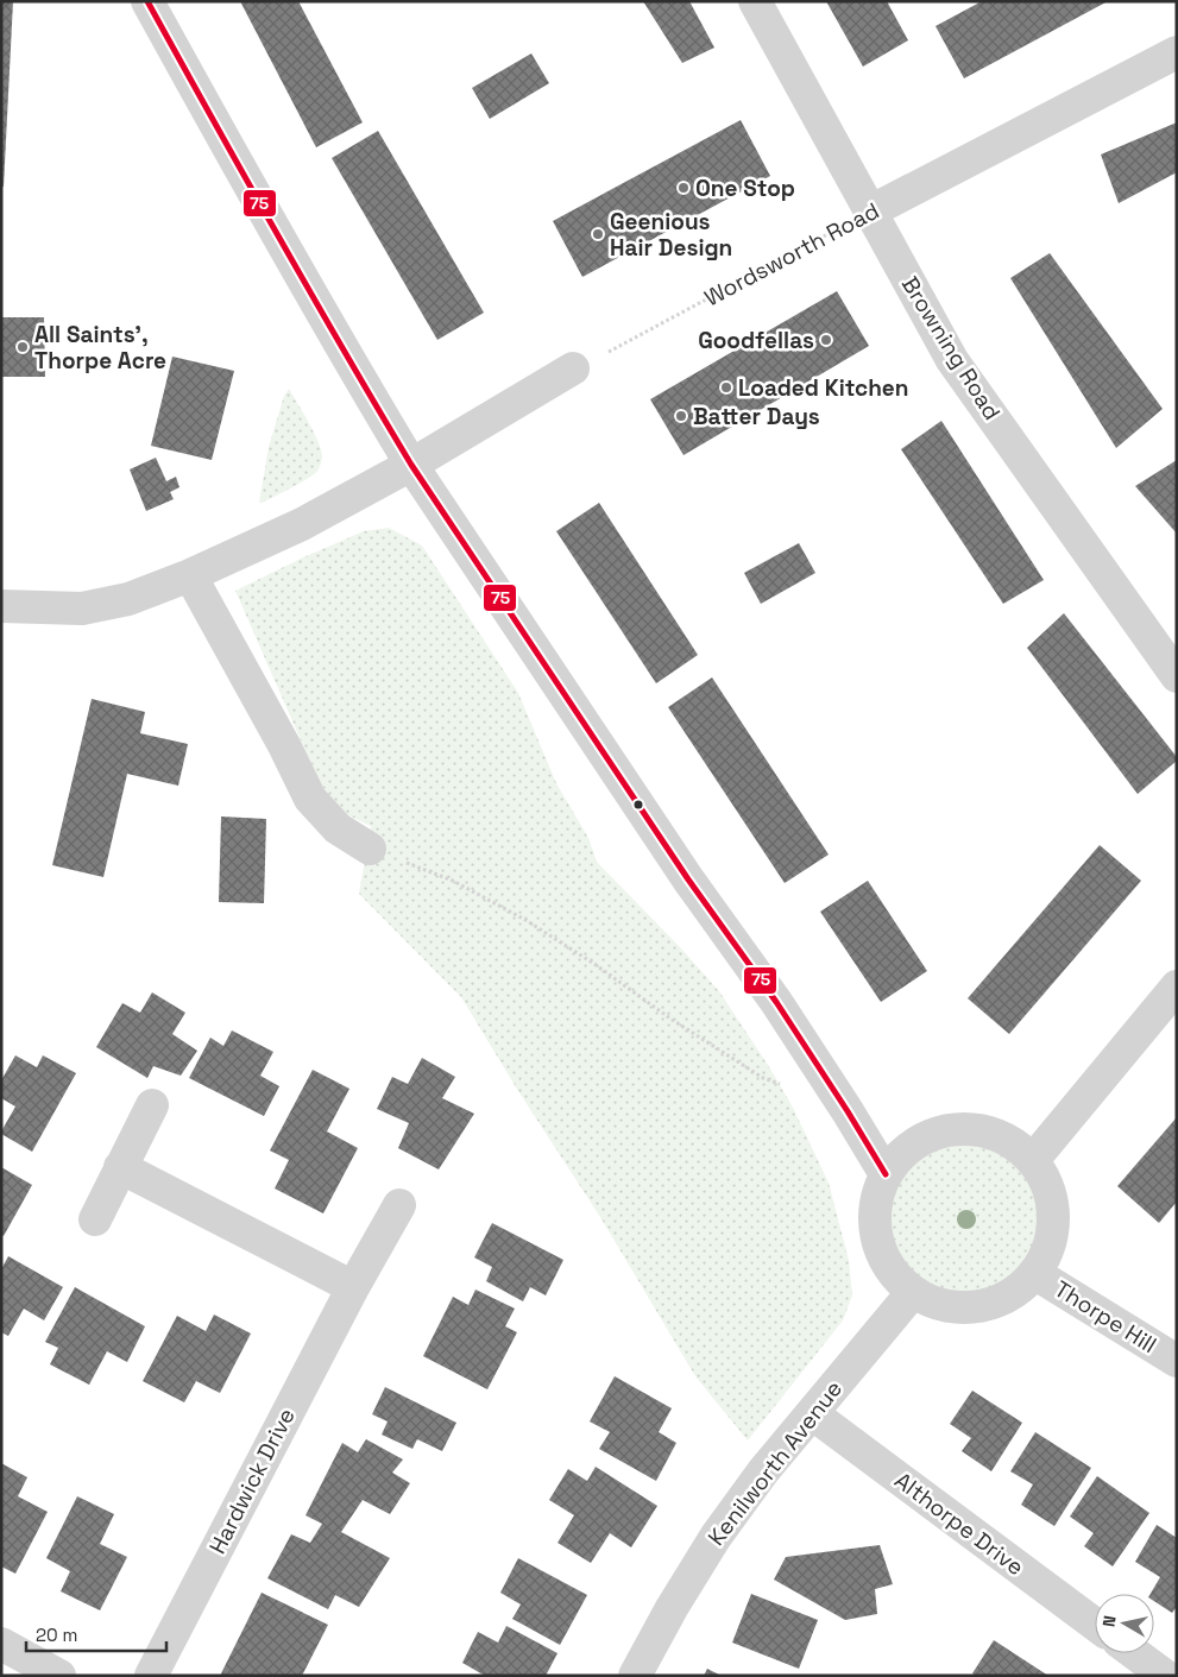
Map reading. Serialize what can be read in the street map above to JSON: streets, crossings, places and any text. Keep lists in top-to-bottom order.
{
  "streets": {
    "street": [
      "Wordsworth Road",
      "Browning Road",
      "Thorpe Hill",
      "Kenilworth Avenue",
      "Hardwick Drive",
      "Althorpe Drive"
    ]
  },
  "crossings": [
    ["Wordsworth Road", "Browning Road"],
    ["Thorpe Hill", "Kenilworth Avenue"],
    ["Kenilworth Avenue", "Althorpe Drive"]
  ],
  "places": [
    "One Stop",
    "Geenious Hair Design",
    "Goodfellas",
    "All Saints', Thorpe Acre",
    "Loaded Kitchen",
    "Batter Days"
  ],
  "lines": ["transit line 75"],
  "scale_bar": "20 m",
  "north": "left"
}
